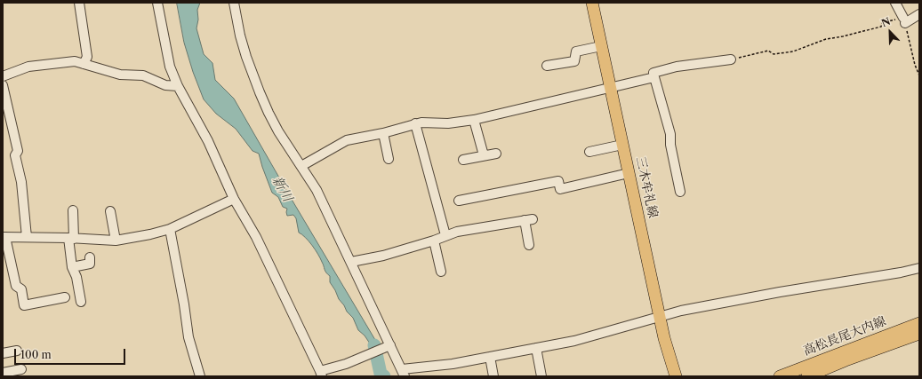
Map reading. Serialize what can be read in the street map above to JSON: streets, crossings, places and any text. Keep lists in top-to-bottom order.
{
  "streets": {
    "main road": ["三木牟礼線", "高松長尾大内線"]
  },
  "water": ["新川"],
  "scale_bar": "100 m",
  "north": "top left"
}
